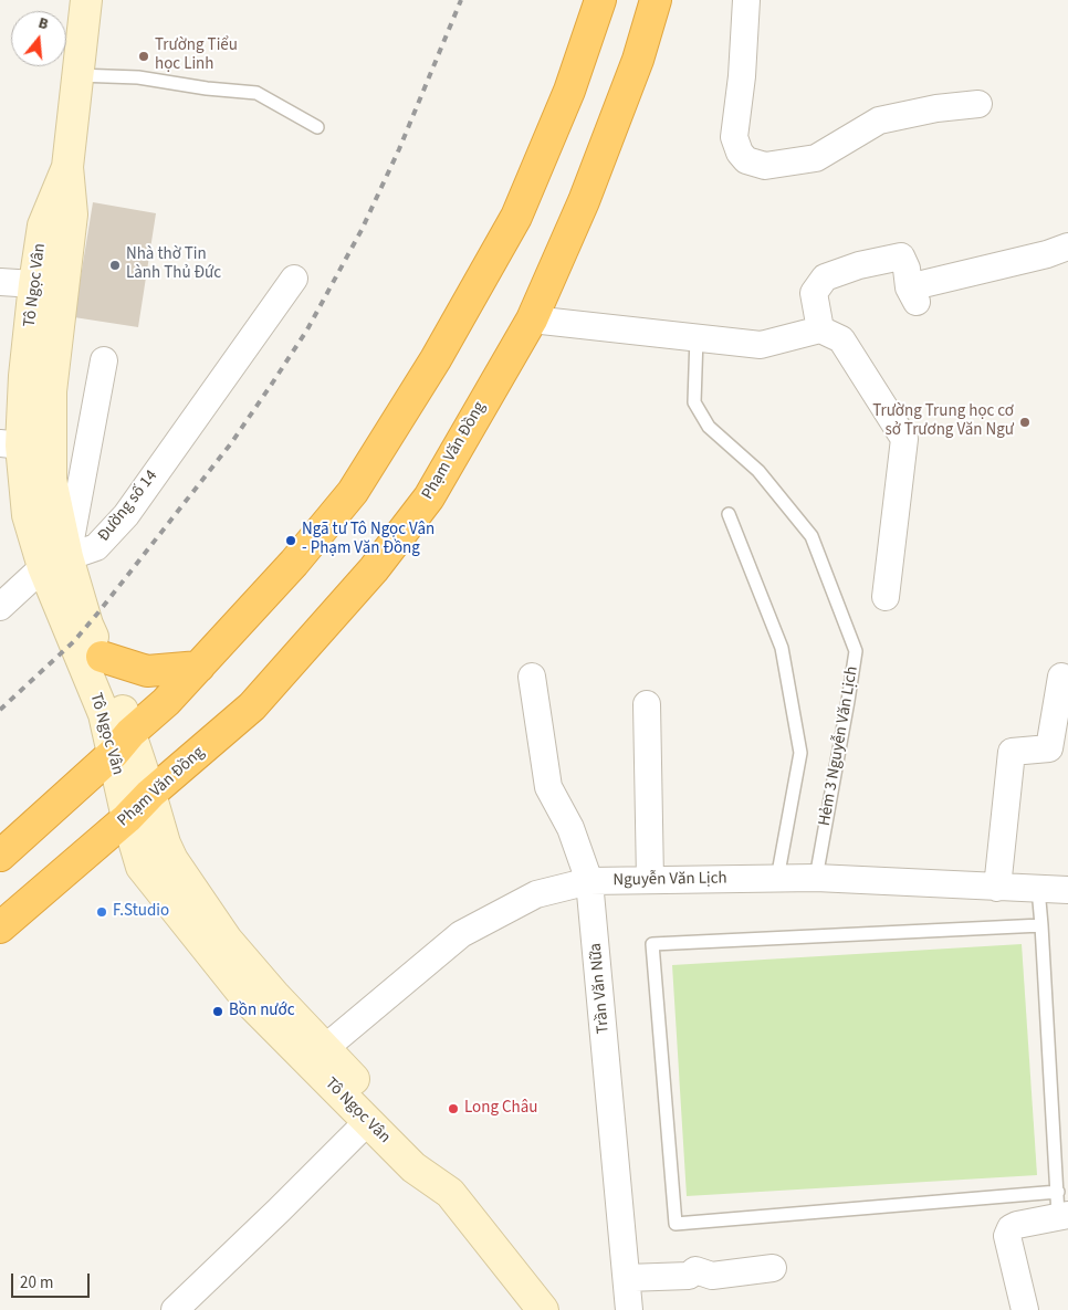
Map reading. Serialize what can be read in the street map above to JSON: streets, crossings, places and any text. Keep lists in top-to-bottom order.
{
  "streets": {
    "highway": ["Phạm Văn Đồng"],
    "main road": ["Tô Ngọc Vân"],
    "street": ["Đường số 14", "Nguyễn Văn Lịch", "Trần Văn Nữa"],
    "lane": ["Hẻm 3 Nguyễn Văn Lịch"]
  },
  "crossings": [
    ["Tô Ngọc Vân", "Phạm Văn Đồng"],
    ["Tô Ngọc Vân", "Đường số 14"],
    ["Tô Ngọc Vân", "Nguyễn Văn Lịch"],
    ["Hẻm 3 Nguyễn Văn Lịch", "Nguyễn Văn Lịch"],
    ["Nguyễn Văn Lịch", "Trần Văn Nữa"]
  ],
  "places": [
    "Trường Tiểu học Linh",
    "Nhà thờ Tin Lành Thủ Đức",
    "Trường Trung học cơ sở Trương Văn Ngư",
    "Ngã tư Tô Ngọc Vân - Phạm Văn Đồng",
    "F.Studio",
    "Bồn nước",
    "Long Châu"
  ],
  "scale_bar": "20 m",
  "north": "top"
}
